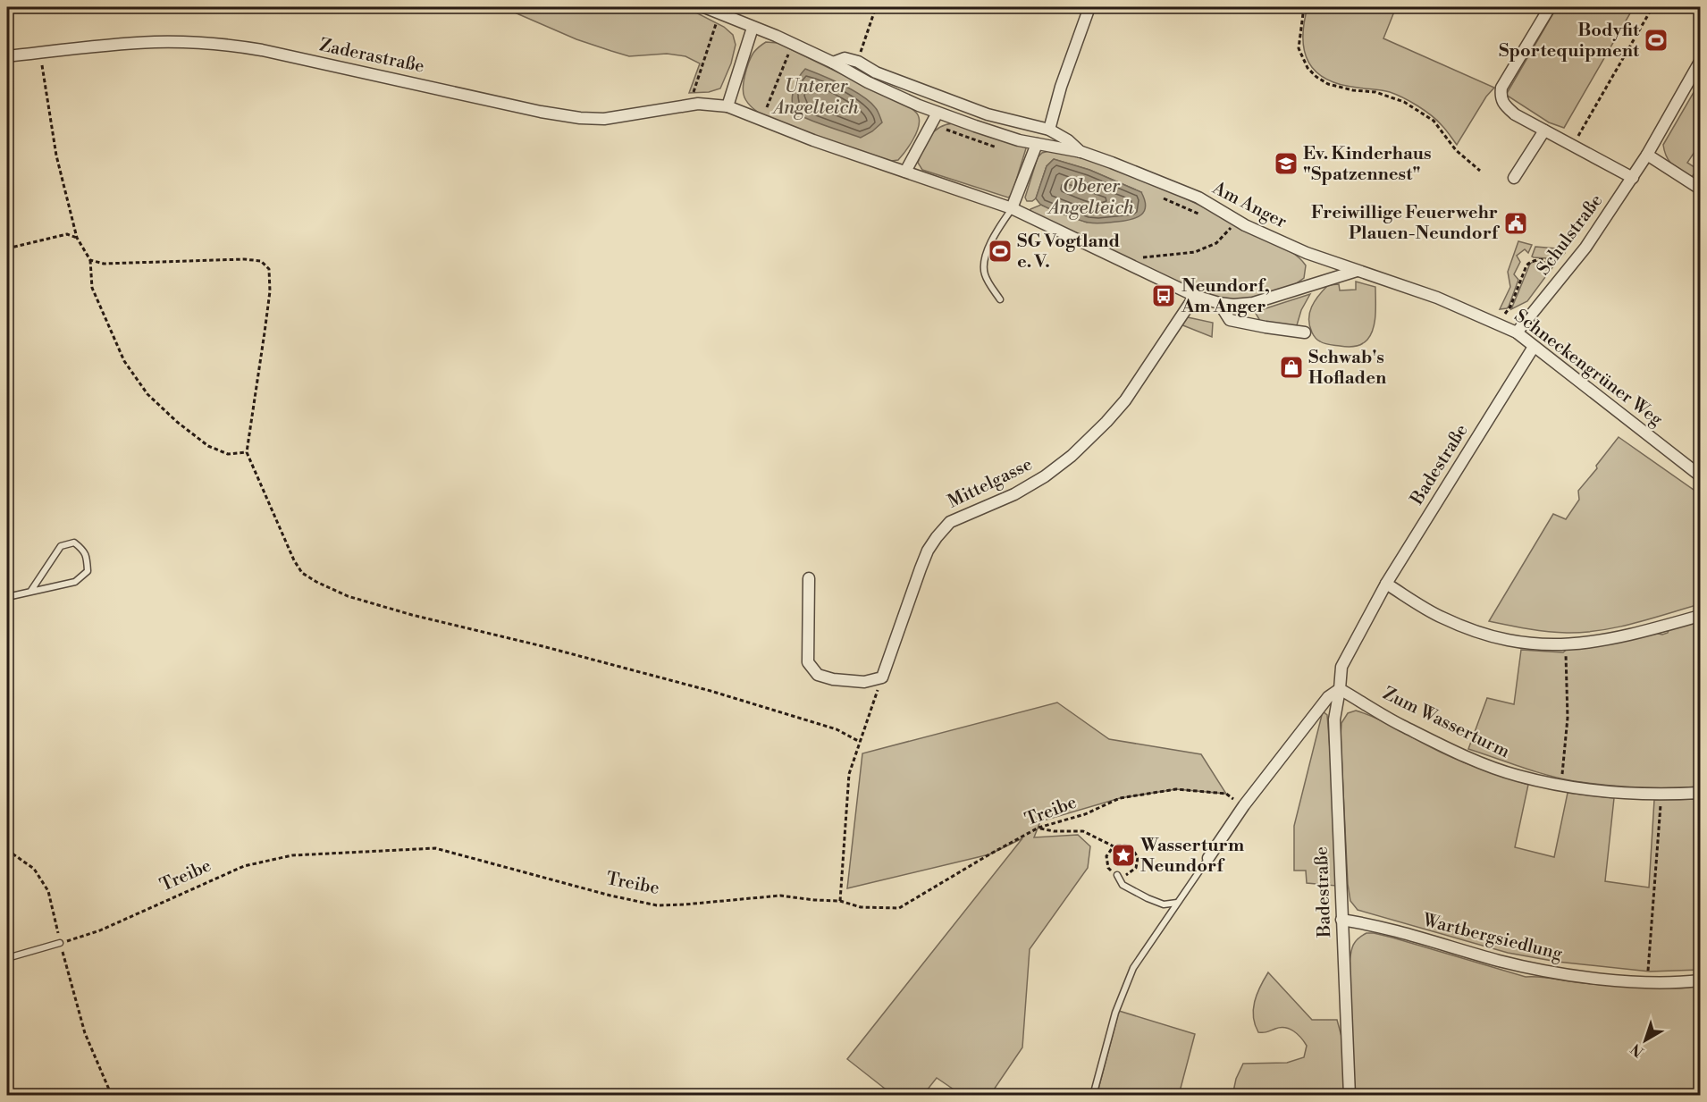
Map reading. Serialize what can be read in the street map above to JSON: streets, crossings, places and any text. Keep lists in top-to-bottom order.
{
  "streets": {
    "street": [
      "Zaderastraße",
      "Am Anger",
      "Schulstraße",
      "Schneckengrüner Weg",
      "Badestraße",
      "Mittelgasse",
      "Zum Wasserturm",
      "Wartbergsiedlung"
    ],
    "path": ["Treibe"]
  },
  "crossings": [
    ["Am Anger", "Schneckengrüner Weg"],
    ["Schulstraße", "Schneckengrüner Weg"],
    ["Schneckengrüner Weg", "Badestraße"],
    ["Badestraße", "Zum Wasserturm"],
    ["Badestraße", "Wartbergsiedlung"]
  ],
  "water": ["Unterer Angelteich", "Oberer Angelteich"],
  "places": {
    "sports": ["Bodyfit Sportequipment", "SG Vogtland e. V."],
    "school or university": ["Ev. Kinderhaus \"Spatzennest\""],
    "public building": ["Freiwillige Feuerwehr Plauen-Neundorf"],
    "bus stop": ["Neundorf, Am Anger"],
    "shop": ["Schwab's Hofladen"],
    "place": ["Wasserturm Neundorf"]
  },
  "north": "bottom left"
}
